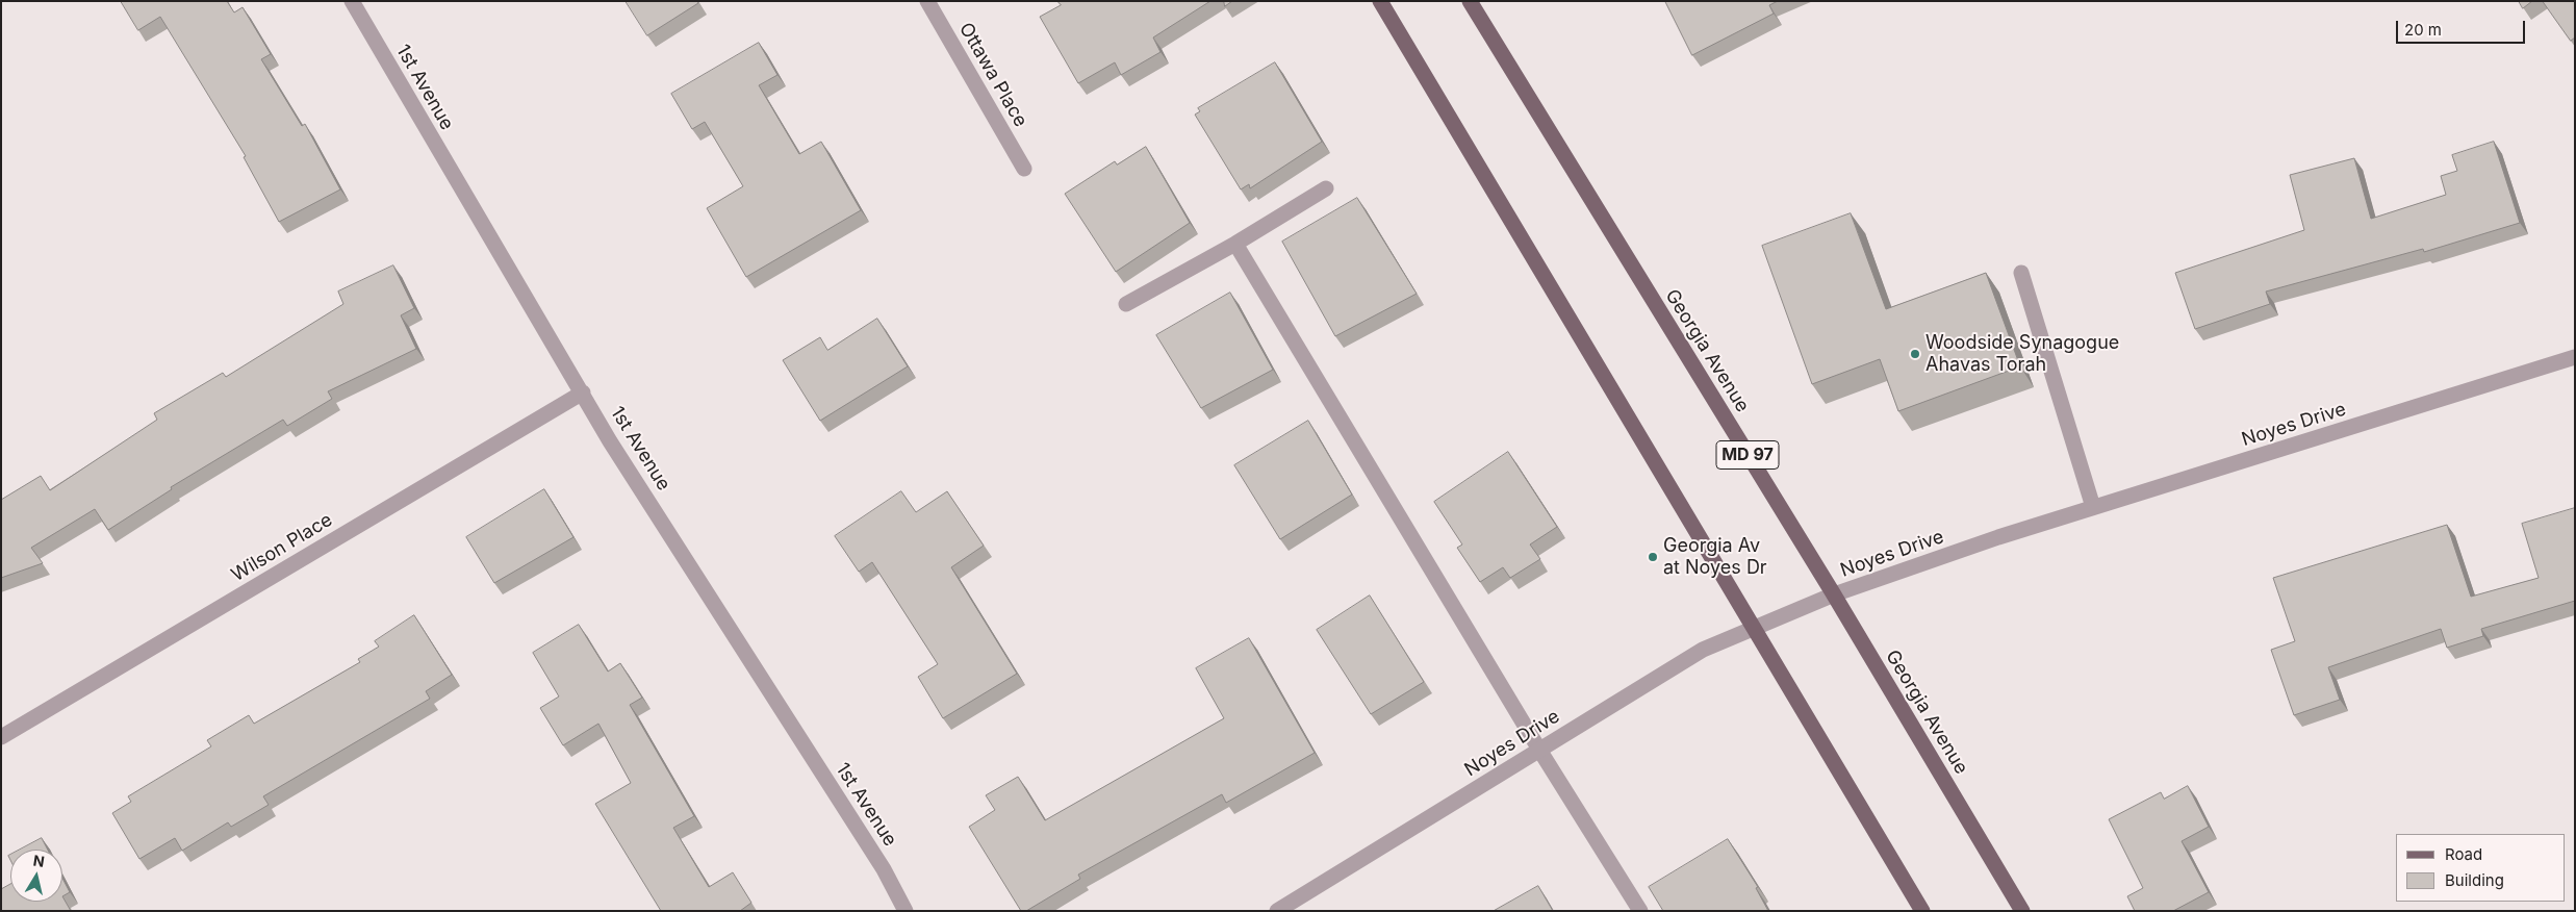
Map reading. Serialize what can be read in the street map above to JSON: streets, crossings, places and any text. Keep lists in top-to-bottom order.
{
  "streets": {
    "main road": ["Georgia Avenue", "MD 97"],
    "street": [
      "Ottawa Place",
      "1st Avenue",
      "Noyes Drive",
      "Wilson Place"
    ]
  },
  "crossings": [
    ["1st Avenue", "Wilson Place"],
    ["Georgia Avenue", "Noyes Drive"]
  ],
  "places": ["Woodside Synagogue Ahavas Torah", "Georgia Av at Noyes Dr"],
  "legend": ["Road", "Building"],
  "scale_bar": "20 m",
  "north": "top"
}
